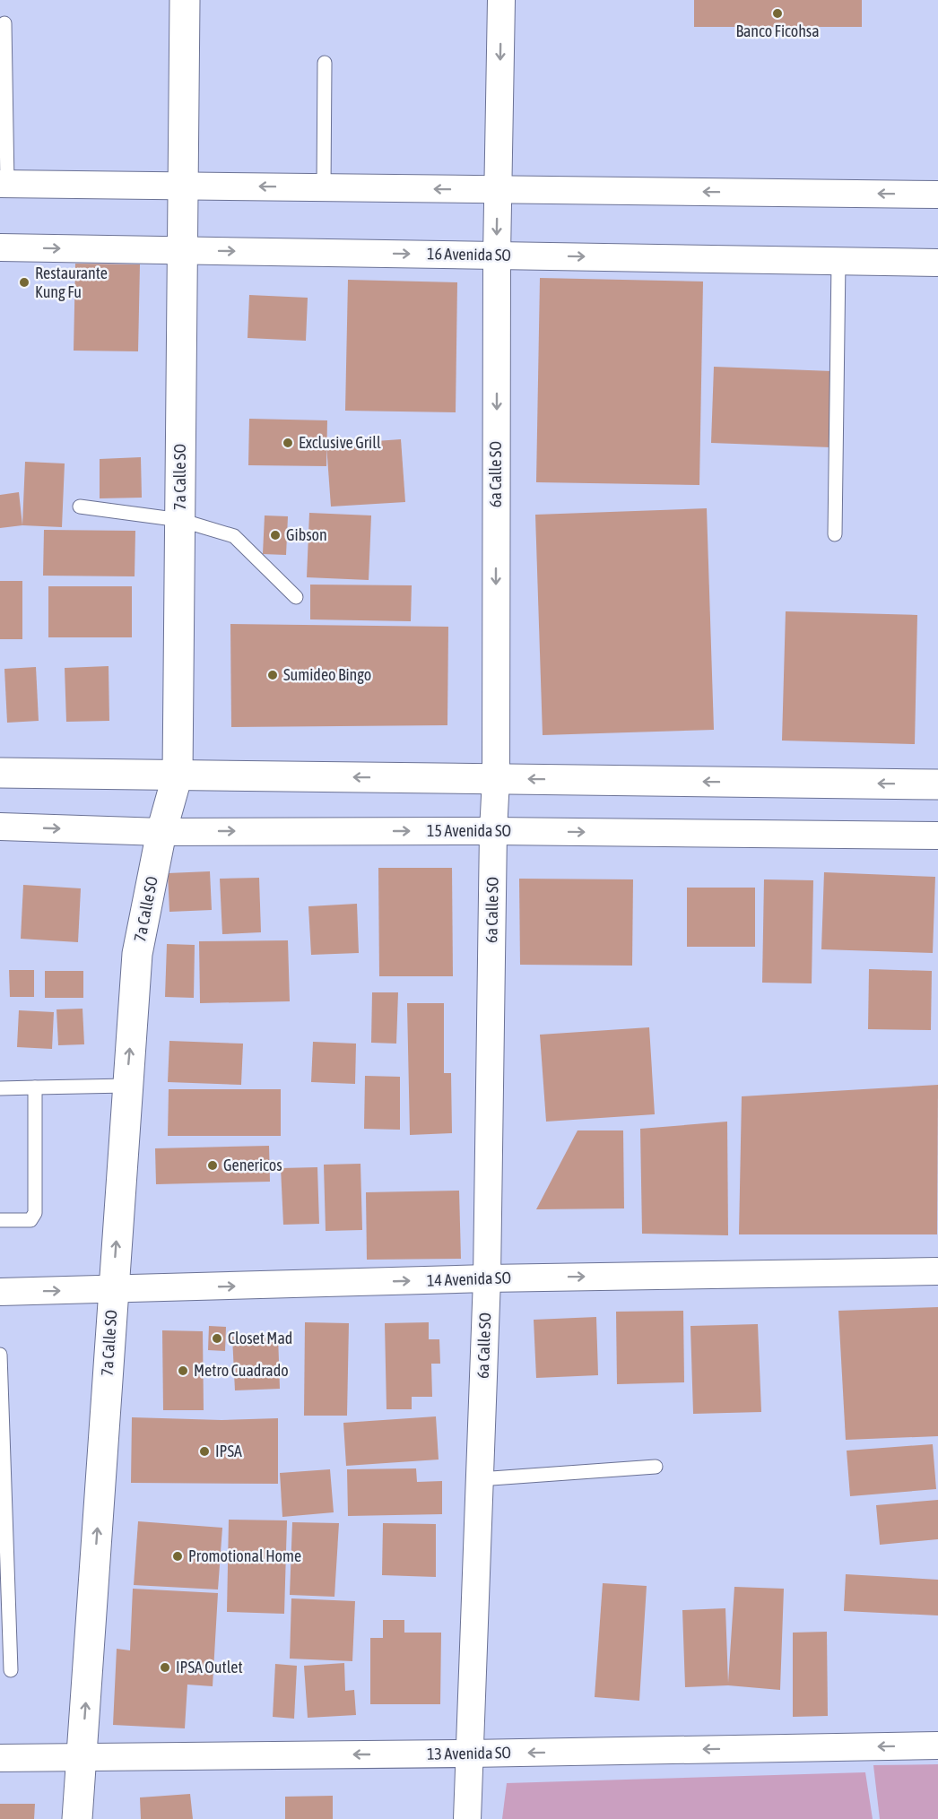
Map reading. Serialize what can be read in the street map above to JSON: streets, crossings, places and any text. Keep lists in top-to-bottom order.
{
  "streets": {
    "main road": ["7a Calle SO"],
    "street": [
      "16 Avenida SO",
      "6a Calle SO",
      "15 Avenida SO",
      "14 Avenida SO",
      "13 Avenida SO"
    ]
  },
  "crossings": [
    ["16 Avenida SO", "6a Calle SO"],
    ["16 Avenida SO", "7a Calle SO"],
    ["6a Calle SO", "15 Avenida SO"],
    ["6a Calle SO", "14 Avenida SO"],
    ["6a Calle SO", "13 Avenida SO"],
    ["7a Calle SO", "15 Avenida SO"],
    ["7a Calle SO", "14 Avenida SO"],
    ["7a Calle SO", "13 Avenida SO"]
  ],
  "one_way": [
    "6a Calle SO",
    "7a Calle SO",
    "15 Avenida SO",
    "14 Avenida SO",
    "13 Avenida SO"
  ],
  "places": [
    "Banco Ficohsa",
    "Restaurante Kung Fu",
    "Exclusive Grill",
    "Gibson",
    "Sumideo Bingo",
    "Genericos",
    "Closet Mad",
    "Metro Cuadrado",
    "IPSA",
    "Promotional Home",
    "IPSA Outlet"
  ]
}
